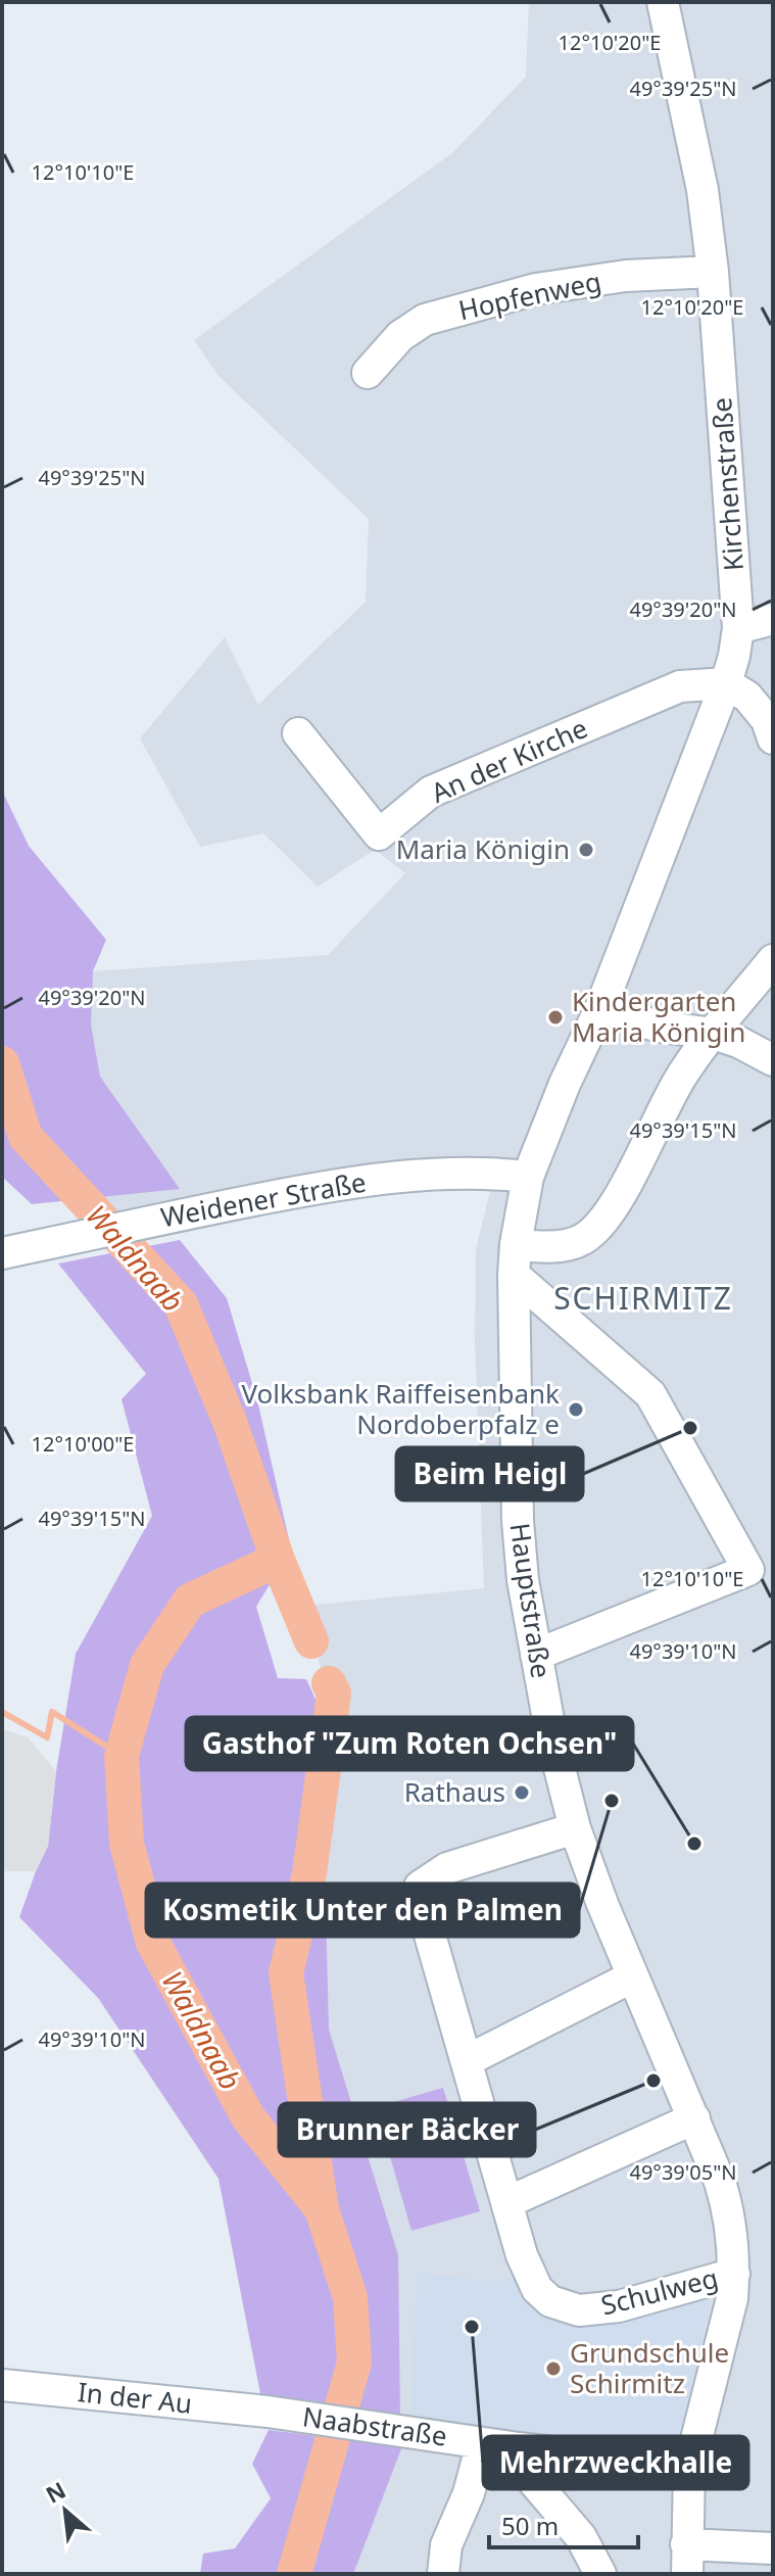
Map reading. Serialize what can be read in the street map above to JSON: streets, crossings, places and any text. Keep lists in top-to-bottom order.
{
  "streets": {
    "street": [
      "Hopfenweg",
      "Kirchenstraße",
      "An der Kirche",
      "Weidener Straße",
      "Hauptstraße",
      "Schulweg",
      "In der Au",
      "Naabstraße"
    ]
  },
  "crossings": [
    ["Hopfenweg", "Kirchenstraße"],
    ["Kirchenstraße", "An der Kirche"],
    ["Kirchenstraße", "Weidener Straße"],
    ["Kirchenstraße", "Hauptstraße"],
    ["Weidener Straße", "Hauptstraße"],
    ["Hauptstraße", "Schulweg"],
    ["Hauptstraße", "Naabstraße"],
    ["In der Au", "Naabstraße"]
  ],
  "districts": ["SCHIRMITZ"],
  "water": ["Waldnaab"],
  "places": [
    "Maria Königin",
    "Kindergarten Maria Königin",
    "Volksbank Raiffeisenbank Nordoberpfalz e",
    "Beim Heigl",
    "Rathaus",
    "Kosmetik Unter den Palmen",
    "Gasthof \"Zum Roten Ochsen\"",
    "Brunner Bäcker",
    "Mehrzweckhalle",
    "Grundschule Schirmitz"
  ],
  "scale_bar": "50 m",
  "north": "top left",
  "coordinates": [
    "12°10'20\"E",
    "49°39'25\"N",
    "12°10'10\"E",
    "49°39'20\"N",
    "49°39'15\"N",
    "12°10'00\"E",
    "49°39'10\"N",
    "49°39'05\"N"
  ]
}
